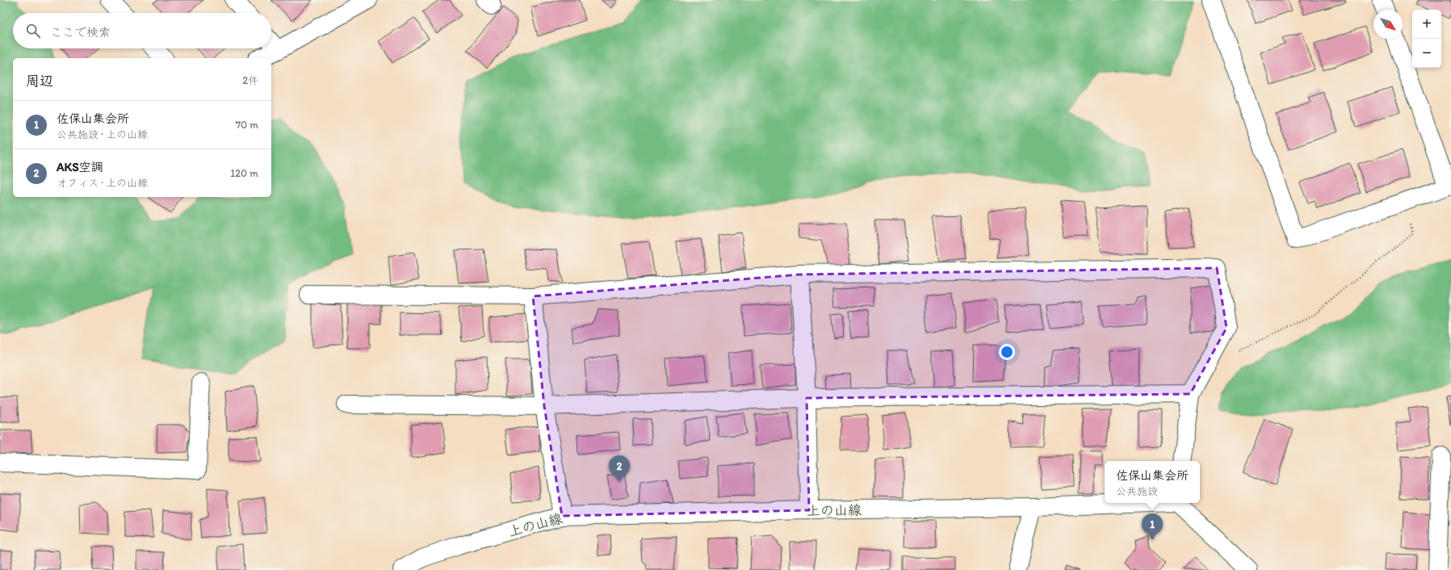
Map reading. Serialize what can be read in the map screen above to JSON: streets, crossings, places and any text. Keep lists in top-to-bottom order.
{
  "streets": {
    "street": ["上の山線"]
  },
  "north": "bottom right",
  "page": {
    "map_buttons": ["+", "−"],
    "search": "ここで検索",
    "heading": ["周辺", "2件"],
    "list": [
      {
        "mark": "1",
        "name": "佐保山集会所",
        "note": "公共施設 · 上の山線",
        "value": "70 m"
      },
      {
        "mark": "2",
        "name": "AKS空調",
        "note": "オフィス · 上の山線",
        "value": "120 m"
      }
    ],
    "pins": ["2", "1"],
    "popup": ["佐保山集会所", "公共施設"]
  }
}
